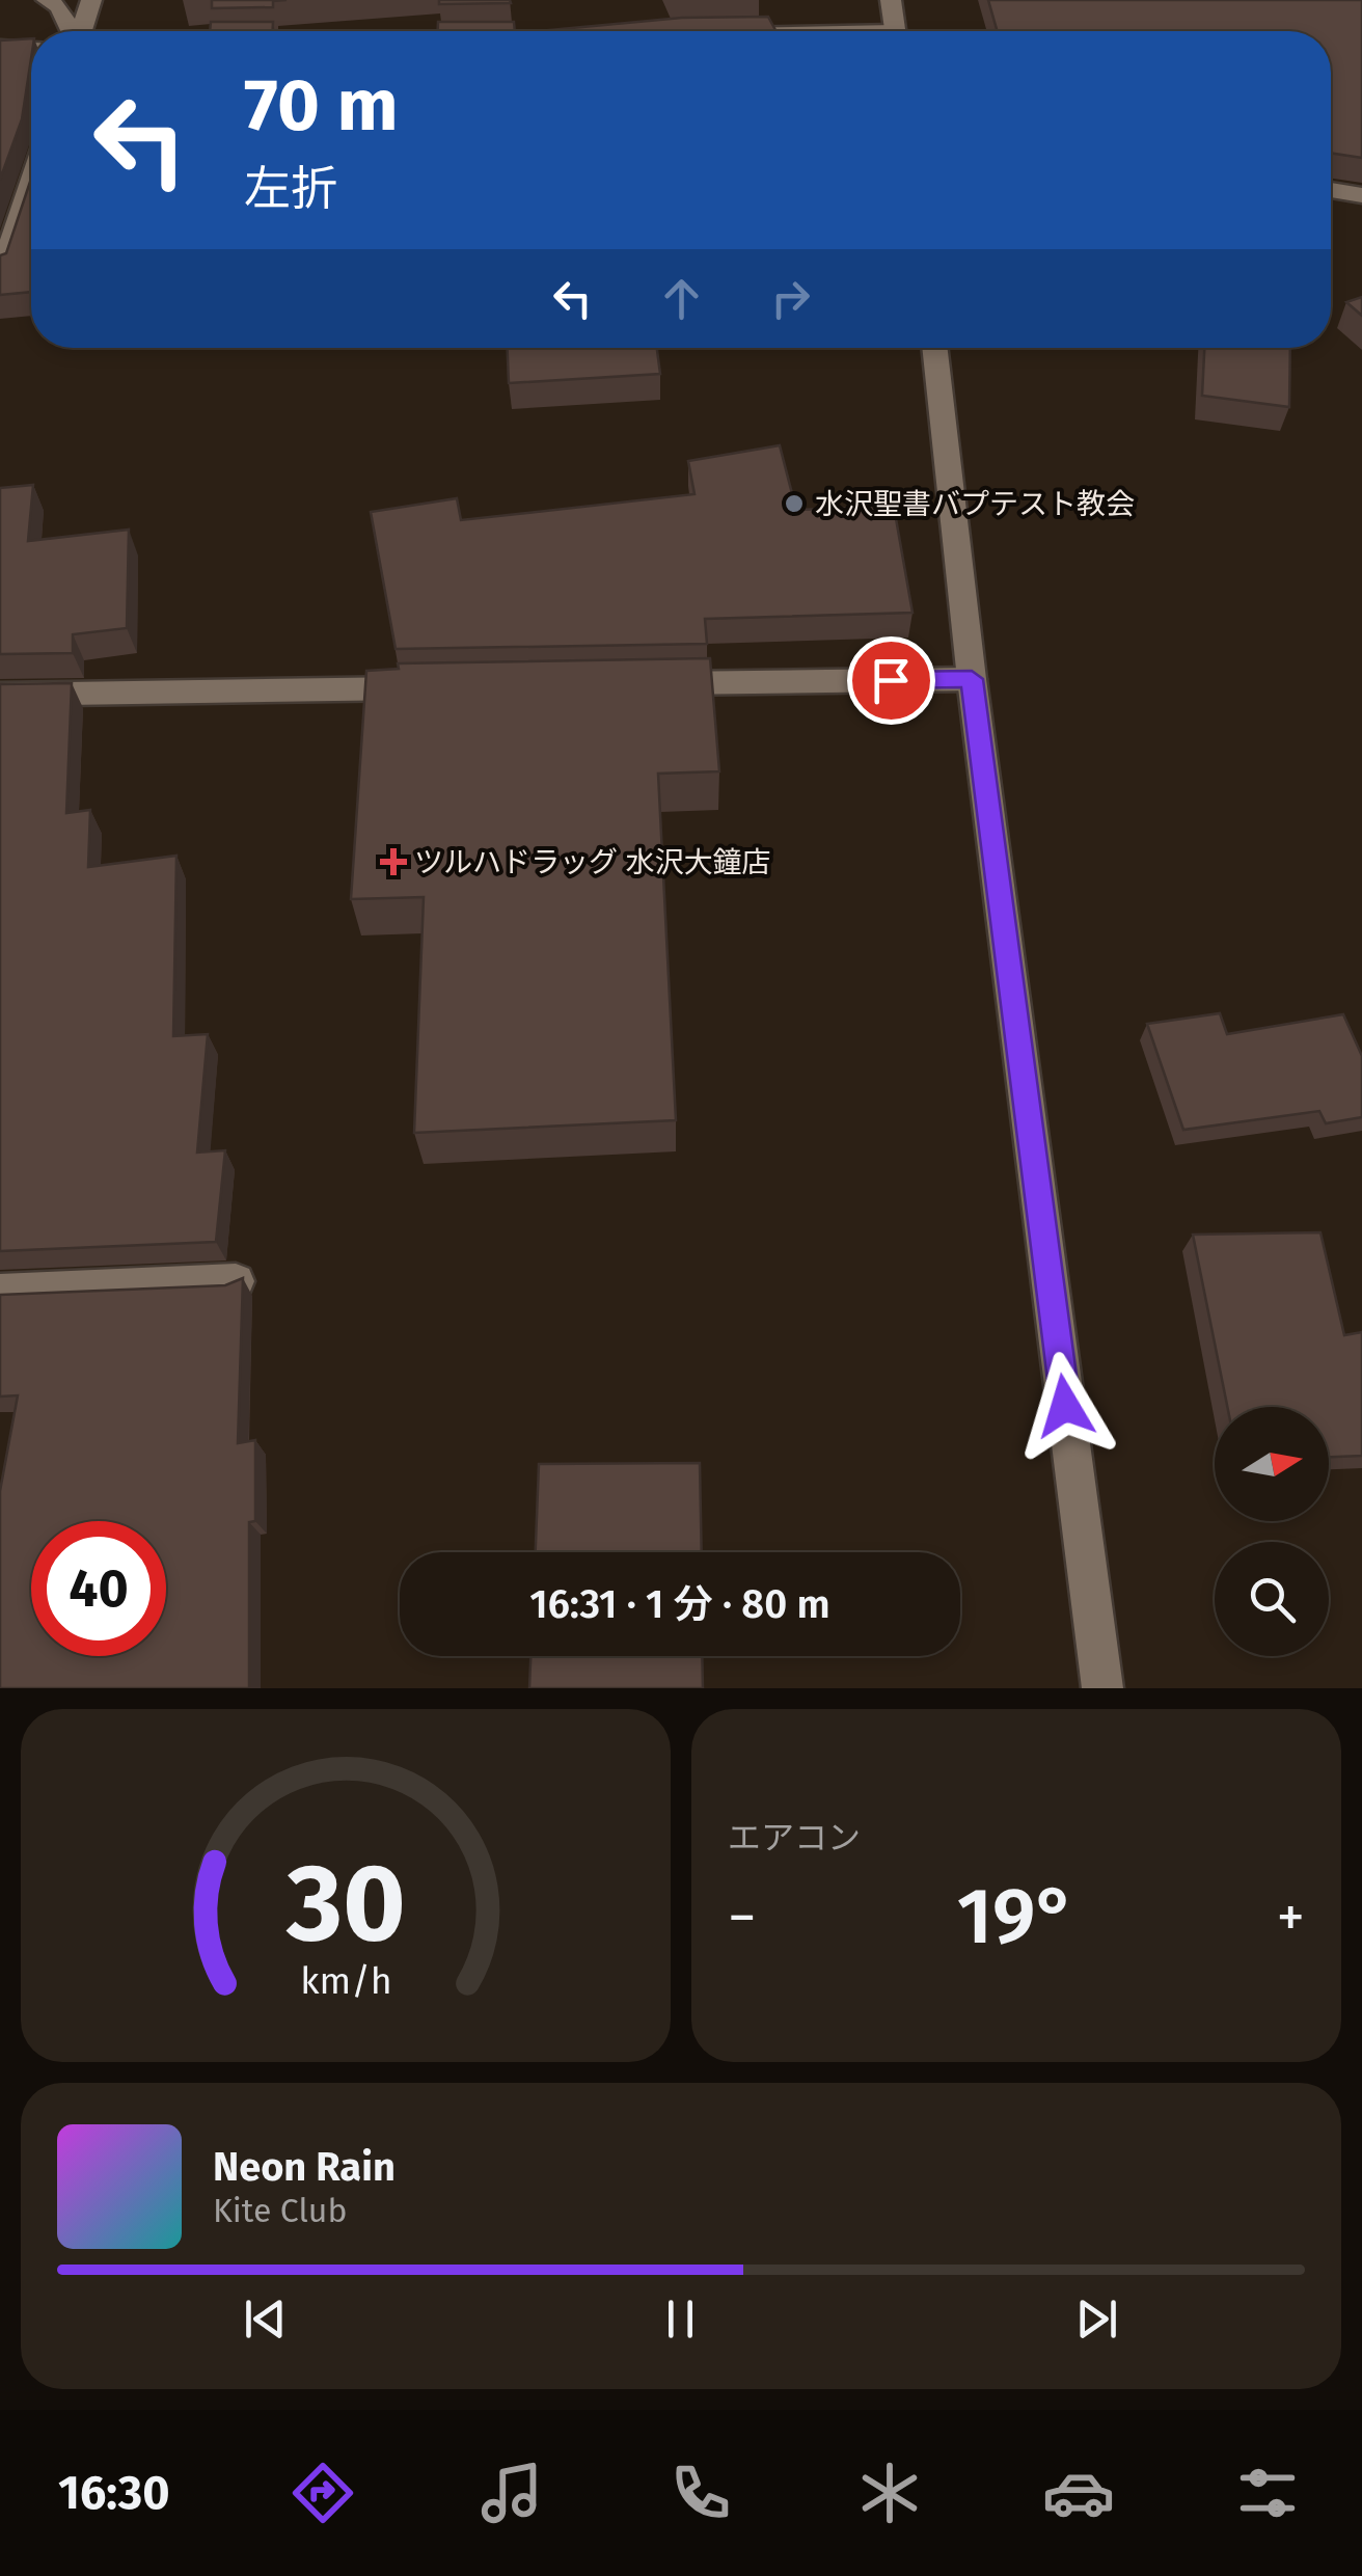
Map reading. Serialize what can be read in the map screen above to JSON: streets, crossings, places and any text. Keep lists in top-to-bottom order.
{
  "places": {
    "other": ["水沢聖書バプテスト教会"],
    "health": ["ツルハドラッグ 水沢大鐘店"]
  },
  "north": "right",
  "page": {
    "turn": ["70 m", "左折"],
    "limit": "40",
    "trip": "16:31 · 1 分 · 80 m",
    "tile": "エアコン",
    "heat": ["−", "19°", "+"],
    "song": ["Neon Rain", "Kite Club"],
    "tabs": "16:30",
    "gauge": ["30", "km/h"]
  }
}
